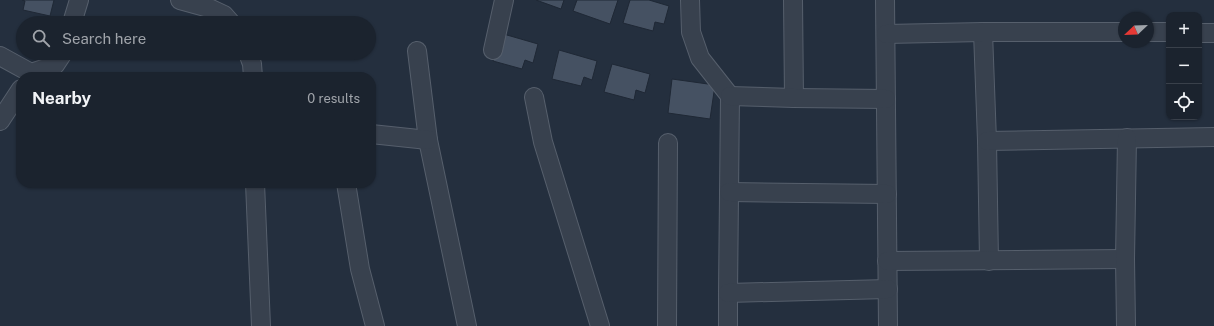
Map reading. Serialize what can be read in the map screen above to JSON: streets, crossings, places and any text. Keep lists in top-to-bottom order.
{
  "north": "bottom left",
  "page": {
    "map_buttons": ["+", "−"],
    "search": "Search here",
    "heading": ["Nearby", "0 results"]
  }
}
